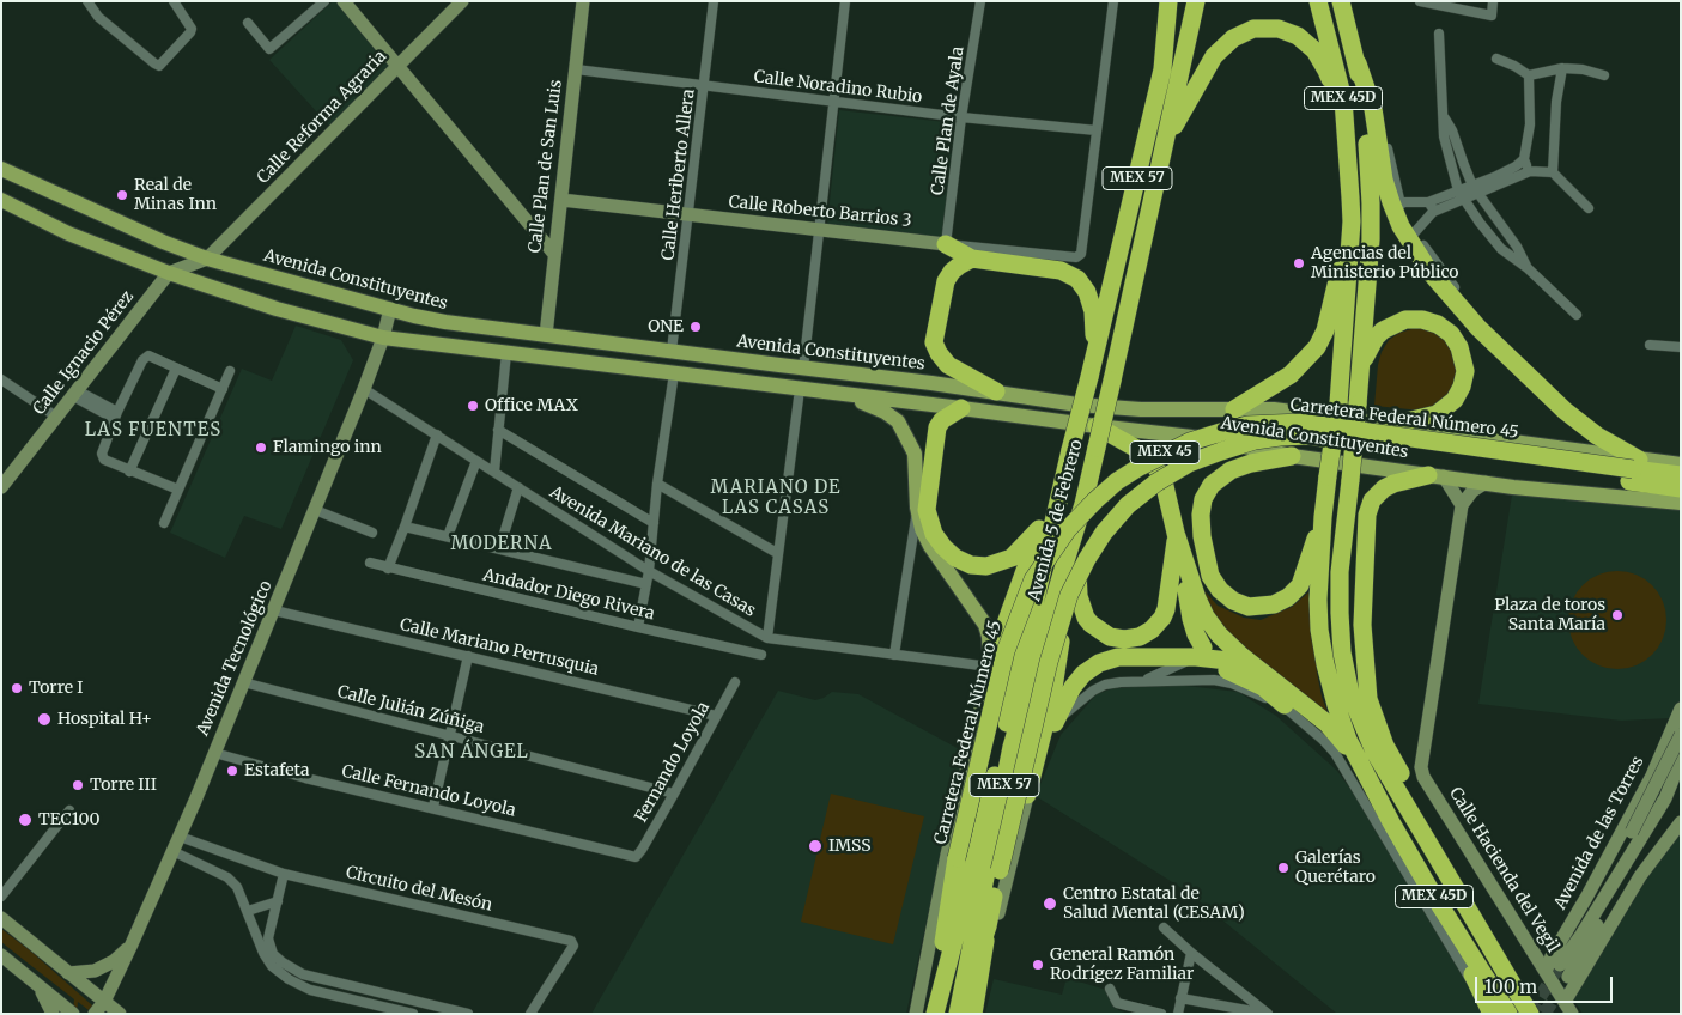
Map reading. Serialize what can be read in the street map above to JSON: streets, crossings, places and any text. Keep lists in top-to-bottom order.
{
  "streets": {
    "highway": [
      "MEX 45D",
      "MEX 57",
      "Carretera Federal Número 45",
      "MEX 45",
      "Avenida 5 de Febrero"
    ],
    "main road": ["Avenida Constituyentes"],
    "street": [
      "Calle Noradino Rubio",
      "Calle Reforma Agraria",
      "Calle Plan de Ayala",
      "Calle Plan de San Luis",
      "Calle Heriberto Allera",
      "Calle Roberto Barrios 3",
      "Calle Ignacio Pérez",
      "Avenida Mariano de las Casas",
      "Andador Diego Rivera",
      "Calle Mariano Perrusquia",
      "Avenida Tecnológico",
      "Calle Julián Zúñiga",
      "Fernando Loyola",
      "Calle Fernando Loyola",
      "Avenida de las Torres",
      "Calle Hacienda del Vegil",
      "Circuito del Mesón"
    ]
  },
  "crossings": [
    ["Calle Noradino Rubio", "Calle Plan de Ayala"],
    ["Calle Noradino Rubio", "Calle Plan de San Luis"],
    ["Calle Noradino Rubio", "Calle Heriberto Allera"],
    ["Calle Noradino Rubio", "Calle Roberto Barrios 3"],
    ["Calle Reforma Agraria", "Avenida Constituyentes"],
    ["Calle Plan de Ayala", "Calle Roberto Barrios 3"],
    ["Calle Plan de San Luis", "Calle Roberto Barrios 3"],
    ["Calle Plan de San Luis", "Avenida Constituyentes"],
    ["Calle Heriberto Allera", "Calle Roberto Barrios 3"],
    ["Calle Heriberto Allera", "Avenida Constituyentes"],
    ["Avenida Constituyentes", "Calle Ignacio Pérez"],
    ["Avenida Constituyentes", "Carretera Federal Número 45"],
    ["Avenida Constituyentes", "Avenida Tecnológico"],
    ["Carretera Federal Número 45", "Avenida 5 de Febrero"],
    ["Avenida Mariano de las Casas", "Avenida Tecnológico"],
    ["Calle Mariano Perrusquia", "Avenida Tecnológico"],
    ["Calle Mariano Perrusquia", "Fernando Loyola"],
    ["Avenida Tecnológico", "Calle Julián Zúñiga"],
    ["Avenida Tecnológico", "Calle Fernando Loyola"],
    ["Avenida Tecnológico", "Circuito del Mesón"],
    ["Calle Julián Zúñiga", "Fernando Loyola"],
    ["Fernando Loyola", "Calle Fernando Loyola"],
    ["Avenida de las Torres", "Calle Hacienda del Vegil"]
  ],
  "districts": [
    "LAS FUENTES",
    "MARIANO DE LAS CASAS",
    "MODERNA",
    "SAN ÁNGEL"
  ],
  "places": [
    "Real de Minas Inn",
    "Agencias del Ministerio Público",
    "ONE",
    "Office MAX",
    "Flamingo inn",
    "Plaza de toros Santa María",
    "Torre I",
    "Hospital H+",
    "Estafeta",
    "Torre III",
    "TEC100",
    "IMSS",
    "Galerías Querétaro",
    "Centro Estatal de Salud Mental (CESAM)",
    "General Ramón Rodrígez Familiar"
  ],
  "scale_bar": "100 m"
}
